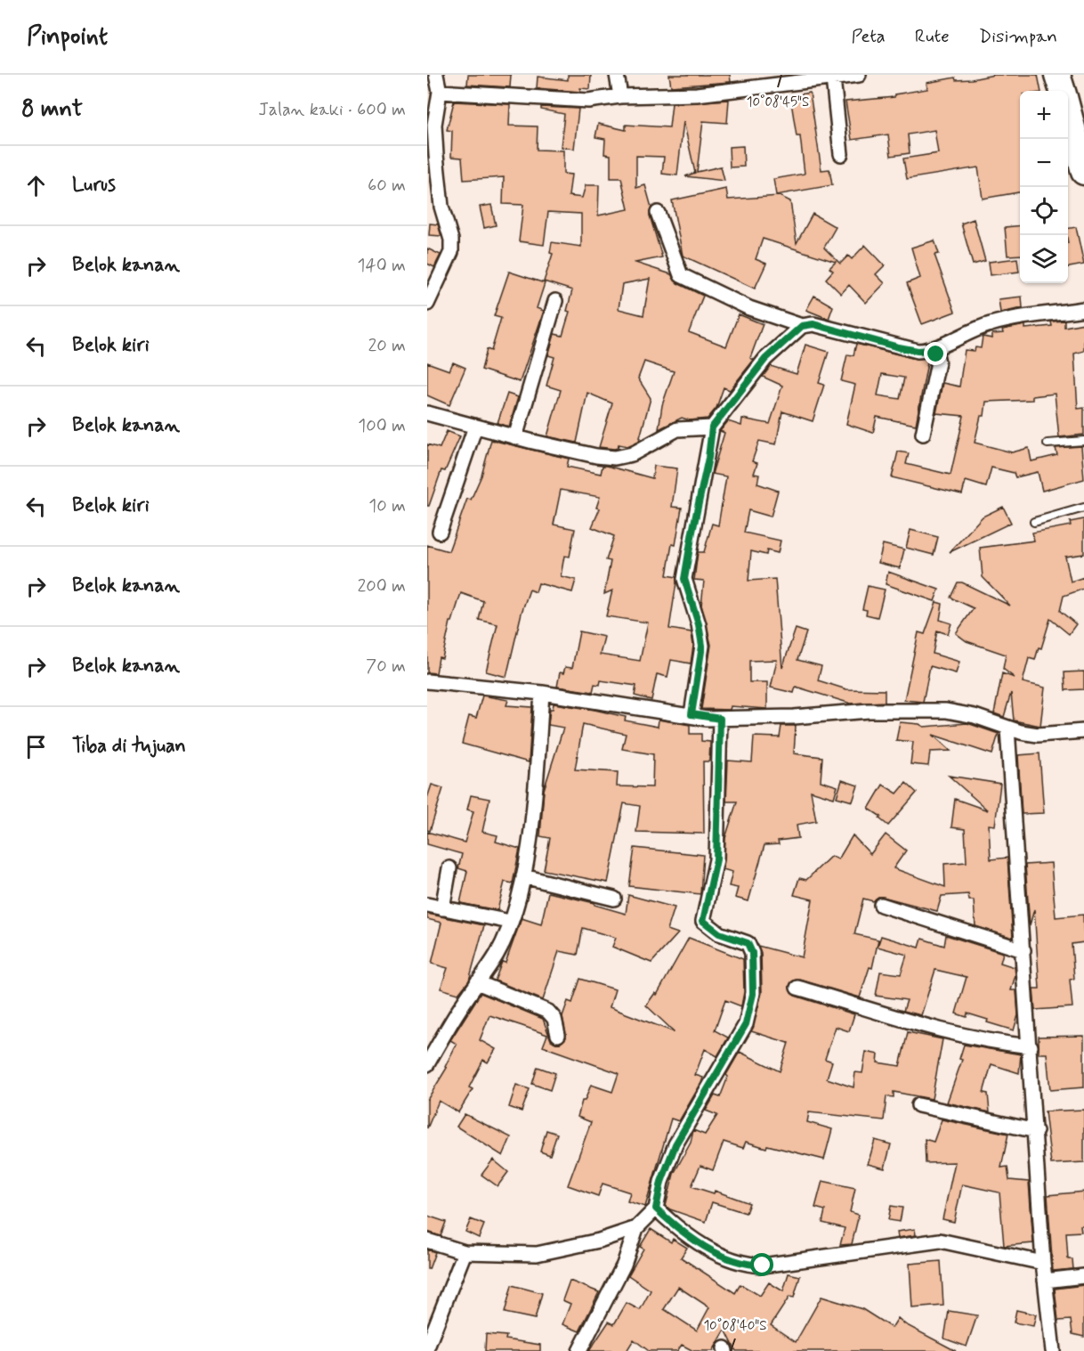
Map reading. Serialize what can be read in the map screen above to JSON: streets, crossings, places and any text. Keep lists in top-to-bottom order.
{
  "page": {
    "header": "Pinpoint",
    "nav": ["Peta", "Rute", "Disimpan"],
    "heading": ["8 mnt", "Jalan kaki · 600 m"],
    "map_buttons": ["+", "−"],
    "list": [
      ["Lurus", "60 m"],
      ["Belok kanan", "140 m"],
      ["Belok kiri", "20 m"],
      ["Belok kanan", "100 m"],
      ["Belok kiri", "10 m"],
      ["Belok kanan", "200 m"],
      ["Belok kanan", "70 m"],
      "Tiba di tujuan"
    ]
  },
  "coordinates": ["10°08'45\"S", "10°08'40\"S"]
}
